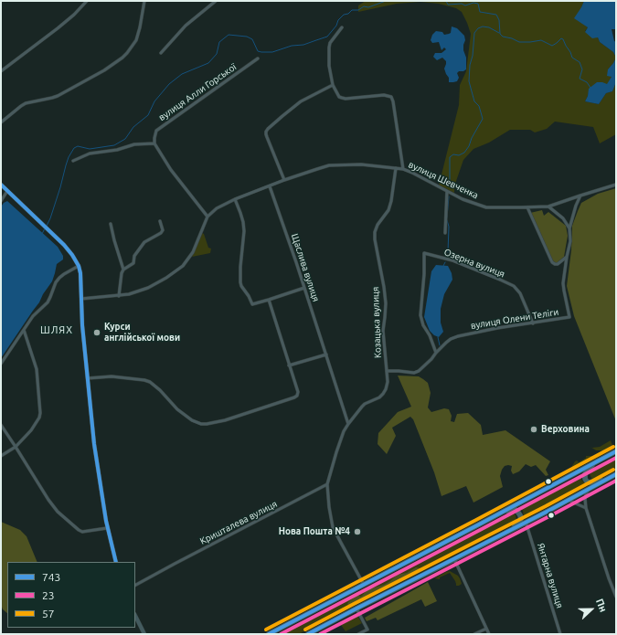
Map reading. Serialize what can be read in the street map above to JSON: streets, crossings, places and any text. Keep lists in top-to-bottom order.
{
  "streets": {
    "street": [
      "вулиця Алли Горської",
      "вулиця Шевченка",
      "Озерна вулиця",
      "Щаслива вулиця",
      "вулиця Олени Теліги",
      "Козацька вулиця",
      "Кришталева вулиця",
      "Янтарна вулиця"
    ]
  },
  "crossings": [
    ["вулиця Шевченка", "Щаслива вулиця"],
    ["вулиця Шевченка", "вулиця Олени Теліги"],
    ["вулиця Шевченка", "Козацька вулиця"],
    ["Озерна вулиця", "вулиця Олени Теліги"],
    ["Щаслива вулиця", "Козацька вулиця"],
    ["вулиця Олени Теліги", "Козацька вулиця"],
    ["Козацька вулиця", "Кришталева вулиця"]
  ],
  "districts": ["ШЛЯХ"],
  "places": ["Курси англійської мови", "Верховина", "Нова Пошта №4"],
  "lines": ["transit line 743", "transit line 57", "transit line 23"],
  "legend": ["743", "23", "57"],
  "north": "right"
}
